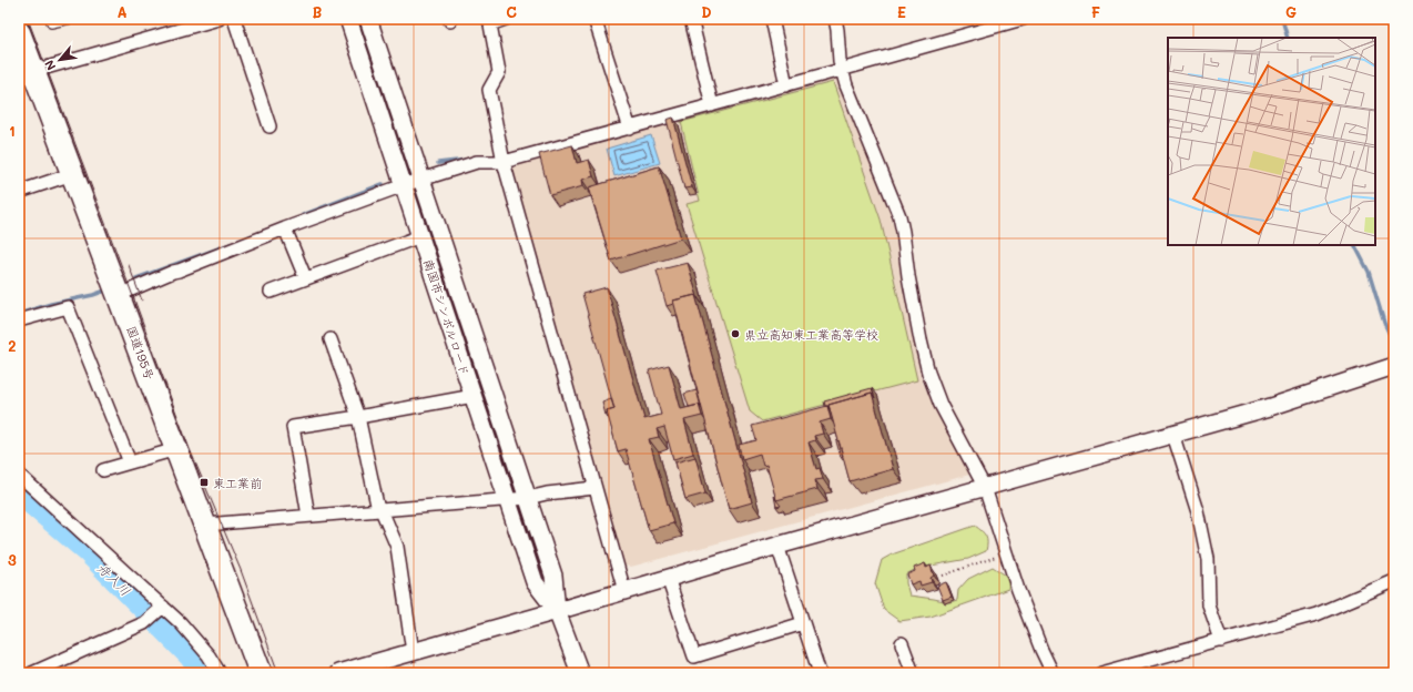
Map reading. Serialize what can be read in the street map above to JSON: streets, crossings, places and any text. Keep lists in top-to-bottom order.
{
  "streets": {
    "highway": ["国道195号"],
    "street": ["南国市シンボルロード"]
  },
  "water": ["舟入川"],
  "places": {
    "other": ["県立高知東工業高等学校"],
    "transit": ["東工業前"]
  },
  "north": "bottom left",
  "grid": {
    "columns": [
      "A",
      "B",
      "C",
      "D",
      "E",
      "F",
      "G"
    ],
    "rows": ["1", "2", "3"]
  }
}
